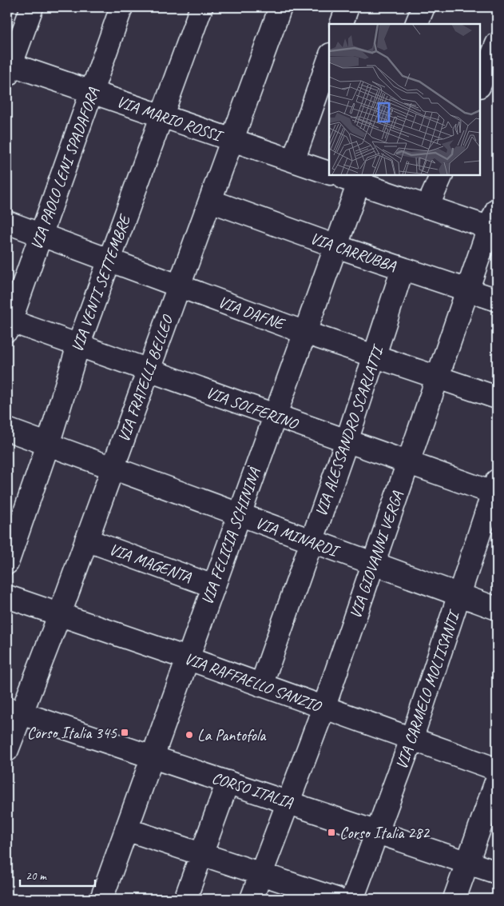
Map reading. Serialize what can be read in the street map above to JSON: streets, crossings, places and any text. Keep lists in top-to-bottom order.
{
  "streets": {
    "street": [
      "VIA MARIO ROSSI",
      "VIA PAOLO LENI SPADAFORA",
      "VIA CARRUBBA",
      "VIA VENTI SETTEMBRE",
      "VIA DAFNE",
      "VIA FRATELLI BELLEO",
      "VIA SOLFERINO",
      "VIA ALESSANDRO SCARLATTI",
      "VIA FELICIA SCHININÀ",
      "VIA MINARDI",
      "VIA GIOVANNI VERGA",
      "VIA MAGENTA",
      "VIA RAFFAELLO SANZIO",
      "VIA CARMELO MOLTISANTI",
      "CORSO ITALIA"
    ]
  },
  "crossings": [
    ["VIA MARIO ROSSI", "VIA PAOLO LENI SPADAFORA"],
    ["VIA MARIO ROSSI", "VIA VENTI SETTEMBRE"],
    ["VIA MARIO ROSSI", "VIA FRATELLI BELLEO"],
    ["VIA MARIO ROSSI", "VIA FELICIA SCHININÀ"],
    ["VIA MARIO ROSSI", "VIA GIOVANNI VERGA"],
    ["VIA PAOLO LENI SPADAFORA", "VIA DAFNE"],
    ["VIA PAOLO LENI SPADAFORA", "VIA SOLFERINO"],
    ["VIA CARRUBBA", "VIA FRATELLI BELLEO"],
    ["VIA CARRUBBA", "VIA ALESSANDRO SCARLATTI"],
    ["VIA CARRUBBA", "VIA FELICIA SCHININÀ"],
    ["VIA CARRUBBA", "VIA GIOVANNI VERGA"],
    ["VIA VENTI SETTEMBRE", "VIA DAFNE"],
    ["VIA VENTI SETTEMBRE", "VIA SOLFERINO"],
    ["VIA VENTI SETTEMBRE", "VIA MINARDI"],
    ["VIA DAFNE", "VIA FRATELLI BELLEO"],
    ["VIA DAFNE", "VIA ALESSANDRO SCARLATTI"],
    ["VIA DAFNE", "VIA FELICIA SCHININÀ"],
    ["VIA DAFNE", "VIA GIOVANNI VERGA"],
    ["VIA FRATELLI BELLEO", "VIA SOLFERINO"],
    ["VIA FRATELLI BELLEO", "VIA MINARDI"],
    ["VIA FRATELLI BELLEO", "VIA MAGENTA"],
    ["VIA FRATELLI BELLEO", "VIA RAFFAELLO SANZIO"],
    ["VIA FRATELLI BELLEO", "CORSO ITALIA"],
    ["VIA SOLFERINO", "VIA ALESSANDRO SCARLATTI"],
    ["VIA SOLFERINO", "VIA FELICIA SCHININÀ"],
    ["VIA SOLFERINO", "VIA GIOVANNI VERGA"],
    ["VIA SOLFERINO", "VIA CARMELO MOLTISANTI"],
    ["VIA ALESSANDRO SCARLATTI", "VIA MINARDI"],
    ["VIA ALESSANDRO SCARLATTI", "VIA RAFFAELLO SANZIO"],
    ["VIA FELICIA SCHININÀ", "VIA MINARDI"],
    ["VIA FELICIA SCHININÀ", "VIA MAGENTA"],
    ["VIA FELICIA SCHININÀ", "VIA RAFFAELLO SANZIO"],
    ["VIA FELICIA SCHININÀ", "CORSO ITALIA"],
    ["VIA MINARDI", "VIA GIOVANNI VERGA"],
    ["VIA MINARDI", "VIA CARMELO MOLTISANTI"],
    ["VIA GIOVANNI VERGA", "VIA RAFFAELLO SANZIO"],
    ["VIA GIOVANNI VERGA", "CORSO ITALIA"],
    ["VIA RAFFAELLO SANZIO", "VIA CARMELO MOLTISANTI"],
    ["VIA CARMELO MOLTISANTI", "CORSO ITALIA"]
  ],
  "places": {
    "transit": ["Corso Italia 345", "Corso Italia 282"],
    "other": ["La Pantofola"]
  },
  "scale_bar": "20 m"
}
